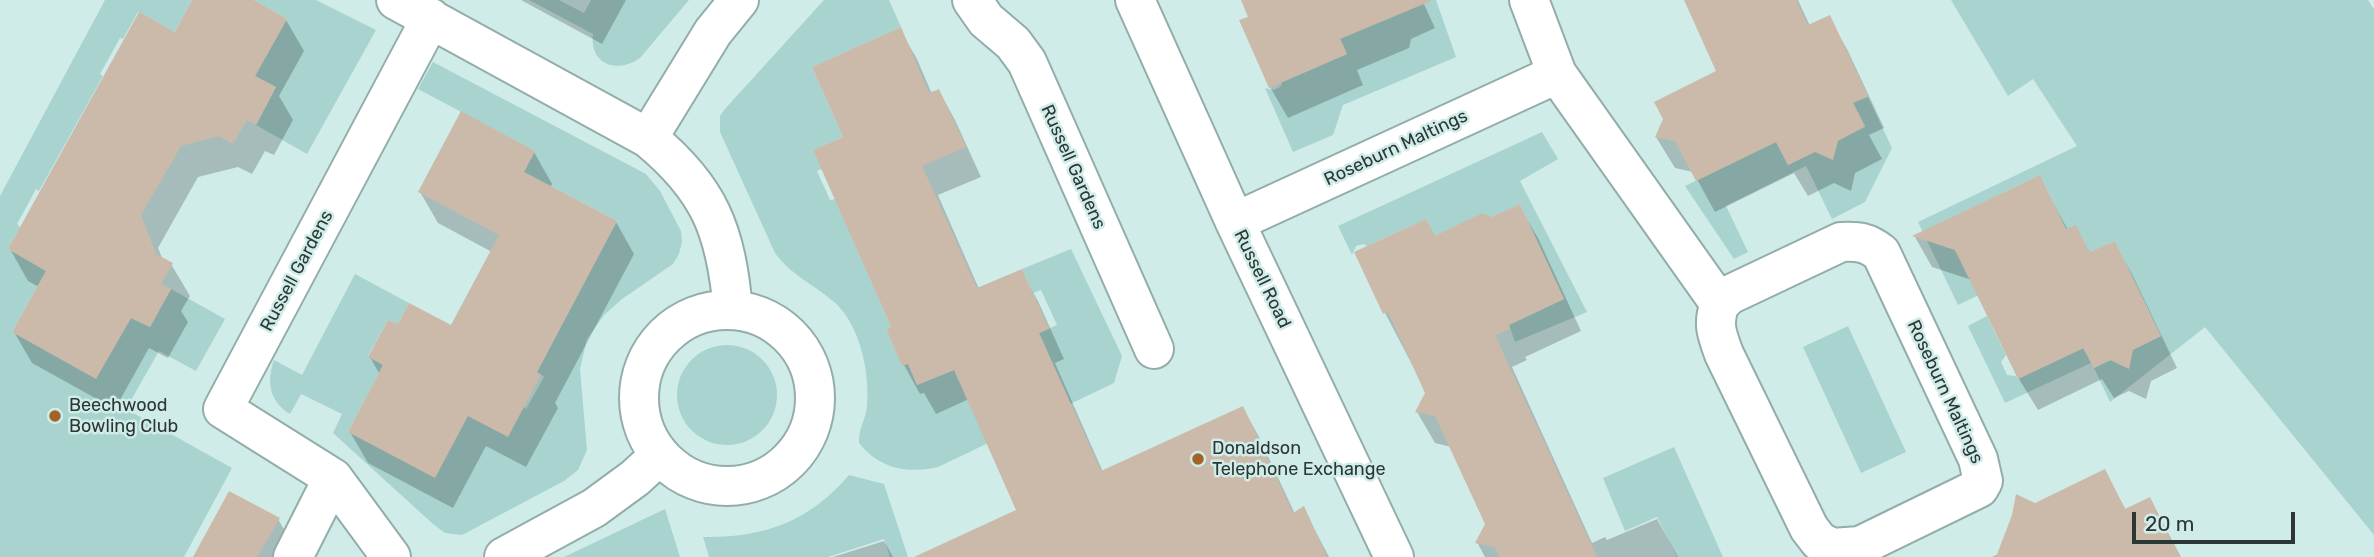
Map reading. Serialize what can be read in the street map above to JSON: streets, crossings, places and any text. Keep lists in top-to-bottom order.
{
  "streets": {
    "street": ["Roseburn Maltings", "Russell Gardens", "Russell Road"]
  },
  "crossings": [
    ["Roseburn Maltings", "Russell Road"]
  ],
  "places": ["Beechwood Bowling Club", "Donaldson Telephone Exchange"],
  "scale_bar": "20 m"
}
